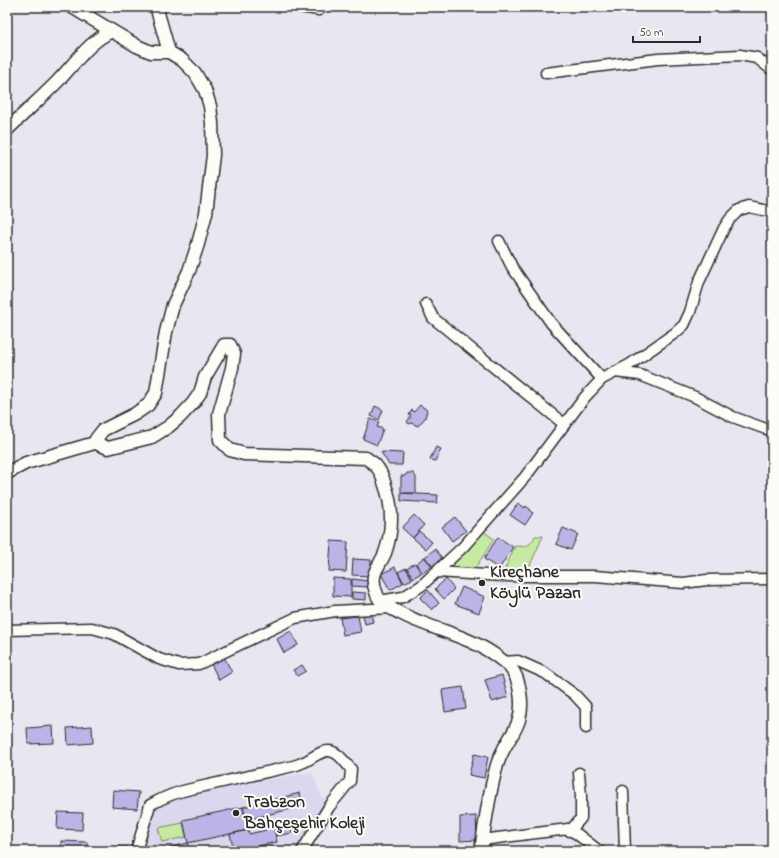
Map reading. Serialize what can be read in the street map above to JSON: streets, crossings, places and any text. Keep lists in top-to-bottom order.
{
  "places": ["Kireçhane Köylü Pazarı", "Trabzon Bahçeşehir Koleji"],
  "scale_bar": "50 m"
}
